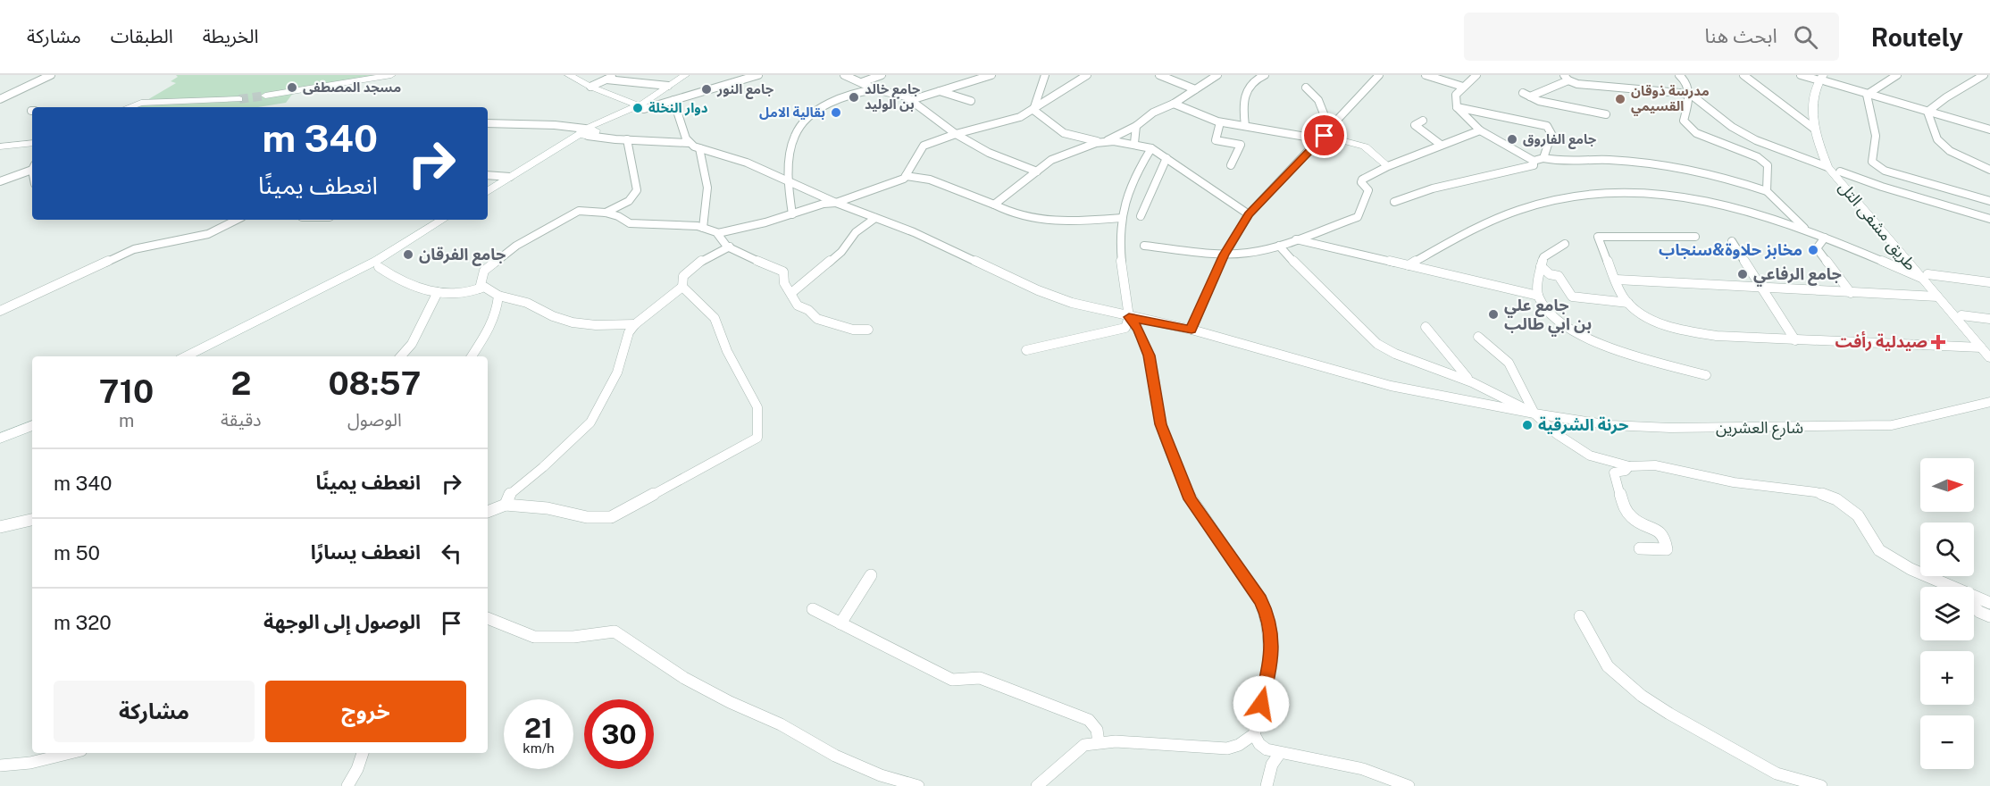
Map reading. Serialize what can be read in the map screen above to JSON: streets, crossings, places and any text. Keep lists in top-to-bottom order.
{
  "streets": {
    "street": ["طريق مشفى التل", "شارع العشرين"]
  },
  "places": {
    "other": [
      "مسجد المصطفى",
      "جامع النور",
      "جامع خالد بن الوليد",
      "مدرسة ذوقان القسيمي",
      "دوار النخلة",
      "بقالية الامل",
      "جامع الفاروق",
      "مخابز حلاوة&سنجاب",
      "جامع الفرقان",
      "جامع الرفاعي",
      "جامع علي بن ابي طالب",
      "حرنة الشرقية"
    ],
    "health": ["صيدلية رأفت"]
  },
  "north": "right",
  "page": {
    "header": "Routely",
    "search": "ابحث هنا",
    "nav": ["الخريطة", "الطبقات", "مشاركة"],
    "turn": ["340 m", "انعطف يمينًا"],
    "eta": [
      "08:57",
      "الوصول",
      "2",
      "دقيقة",
      "710",
      "m"
    ],
    "list": [
      {
        "name": "انعطف يمينًا",
        "value": "340 m"
      },
      {
        "name": "انعطف يسارًا",
        "value": "50 m"
      },
      {
        "name": "الوصول إلى الوجهة",
        "value": "320 m"
      }
    ],
    "map_buttons": ["+", "−"],
    "buttons": ["خروج", "مشاركة"],
    "speed": "21 km/h",
    "limit": "30"
  }
}
